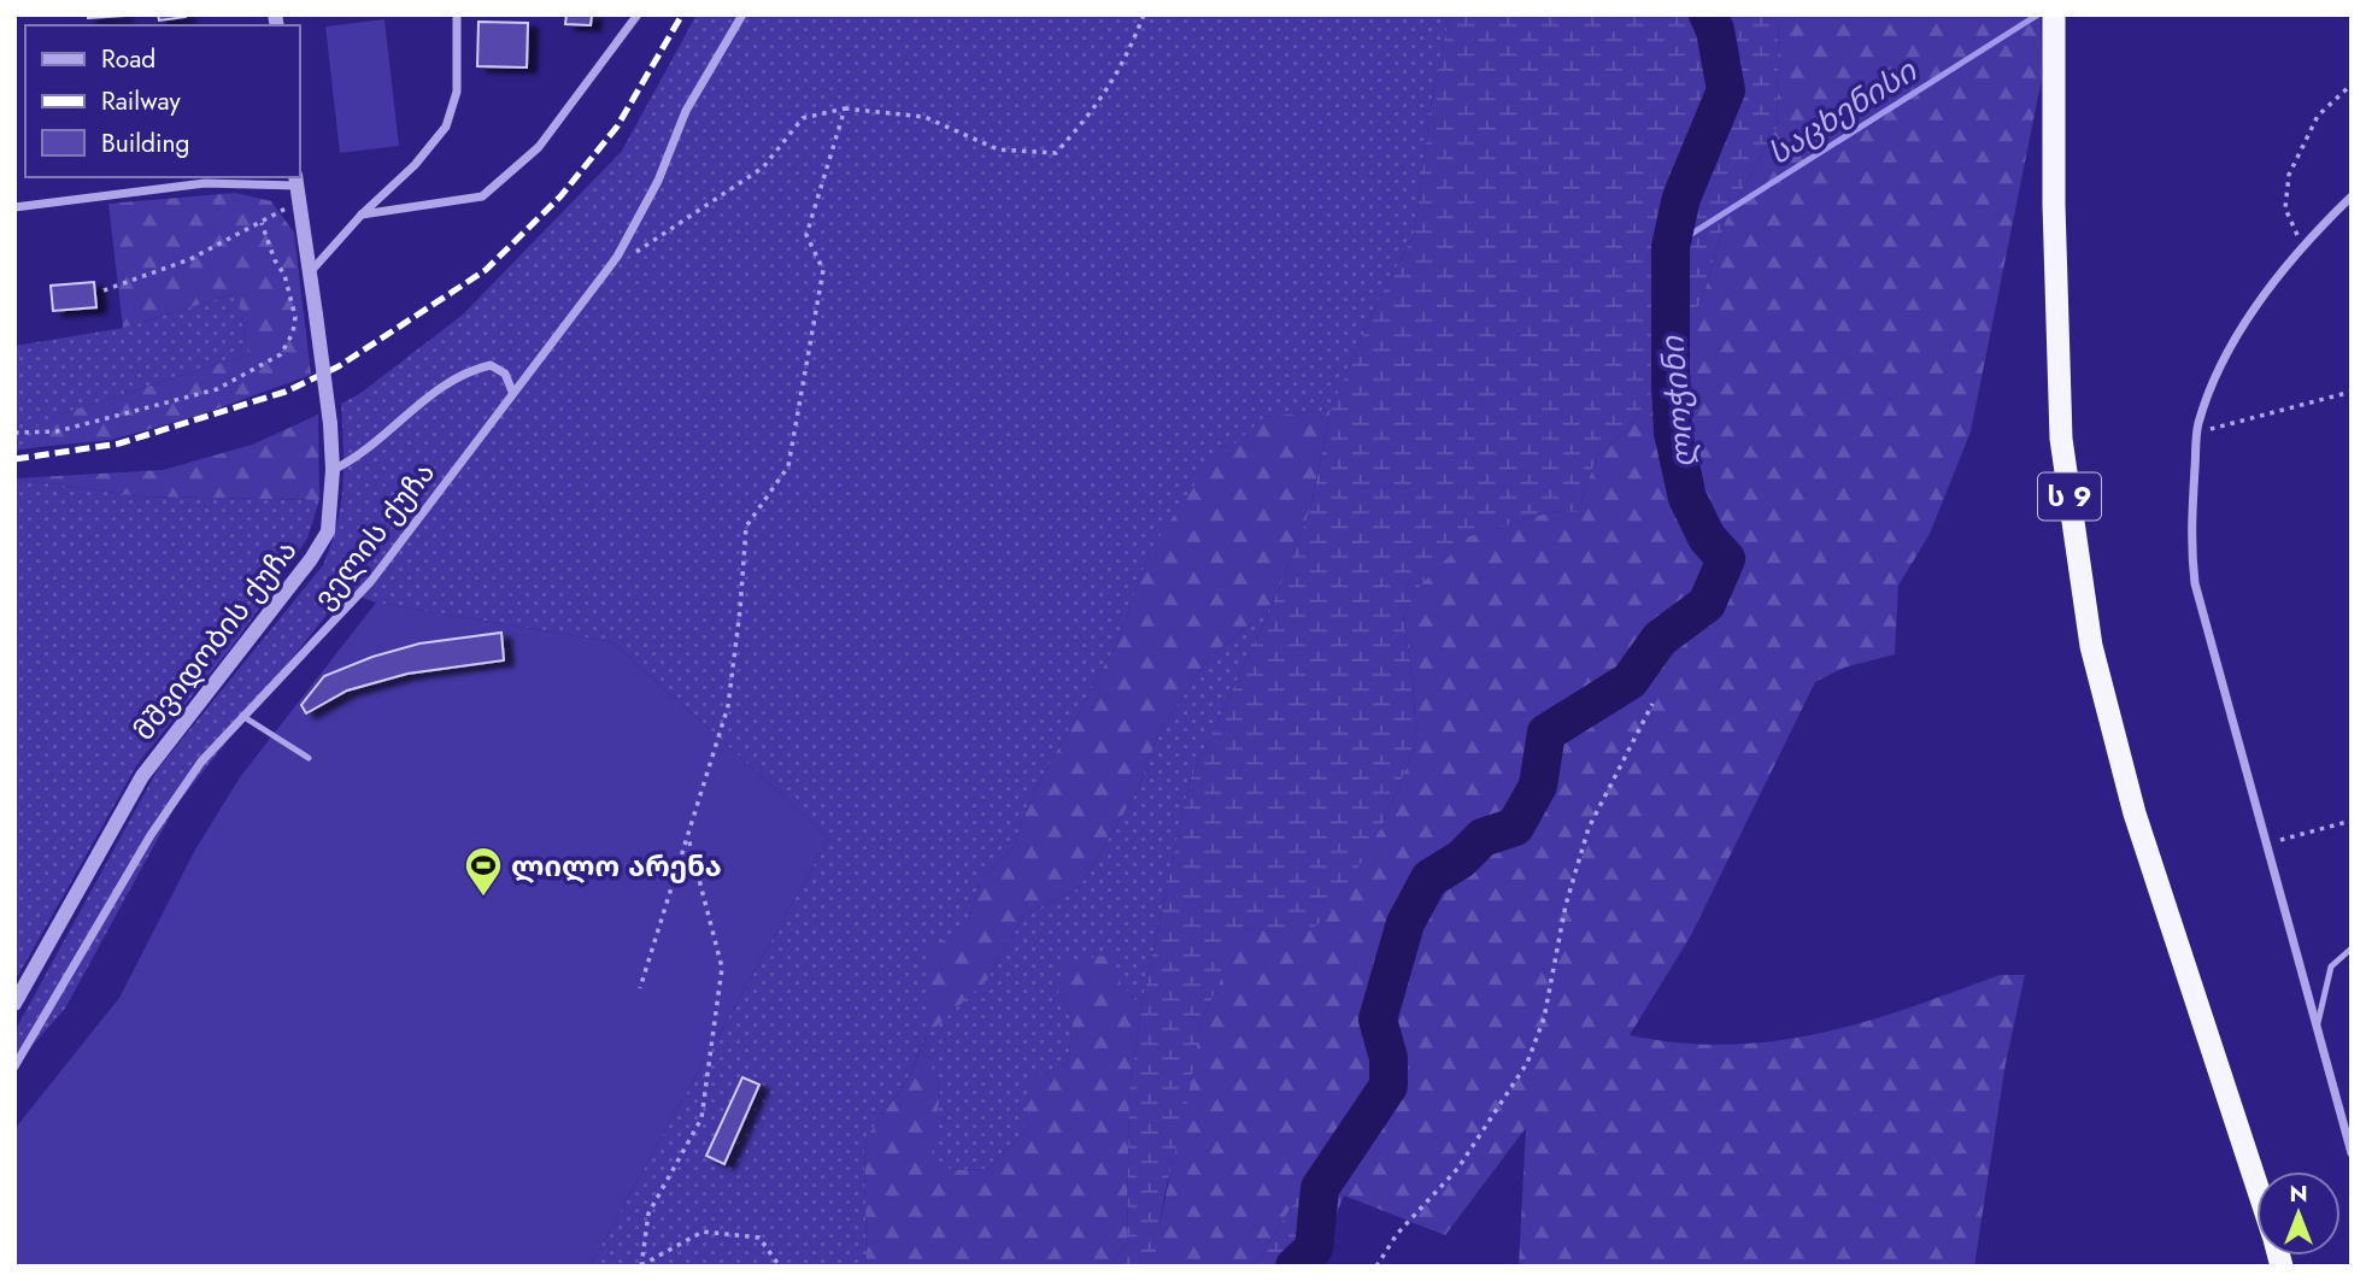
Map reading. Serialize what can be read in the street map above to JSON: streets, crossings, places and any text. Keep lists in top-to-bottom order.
{
  "streets": {
    "highway": ["ს 9"],
    "street": ["ველის ქუჩა", "მშვიდობის ქუჩა"]
  },
  "water": ["საცხენისი", "ლოჭინი"],
  "places": {
    "sports": ["ლილო არენა"]
  },
  "legend": ["Road", "Railway", "Building"],
  "north": "top"
}
